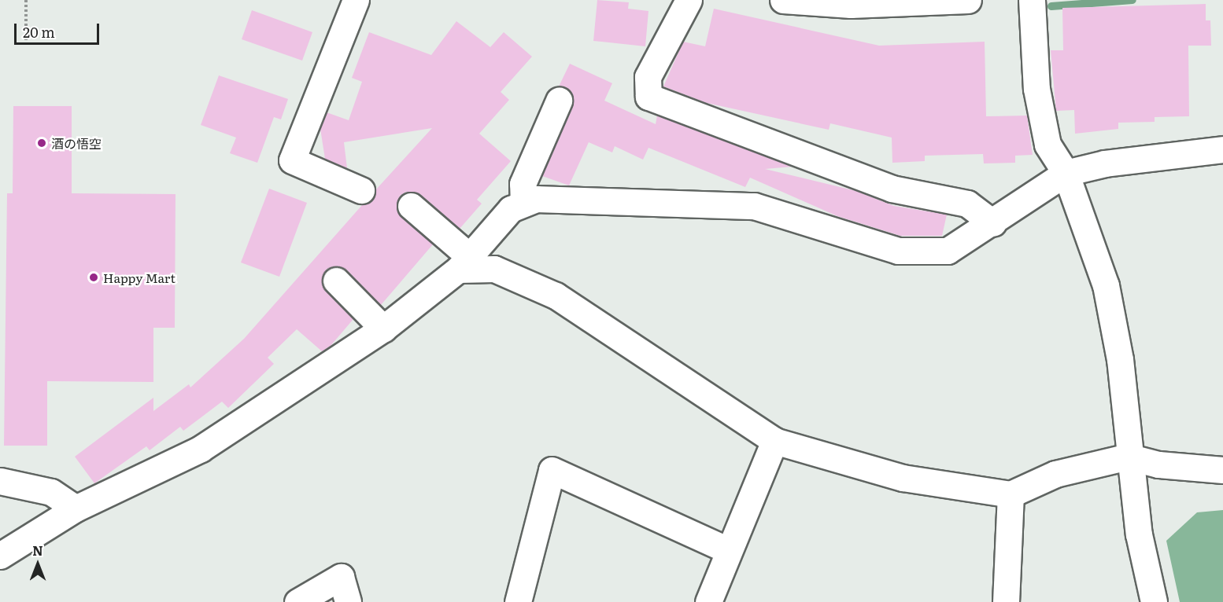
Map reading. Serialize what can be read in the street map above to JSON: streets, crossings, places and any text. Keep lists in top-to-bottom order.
{
  "places": ["酒の悟空", "Happy Mart"],
  "scale_bar": "20 m",
  "north": "top"
}
